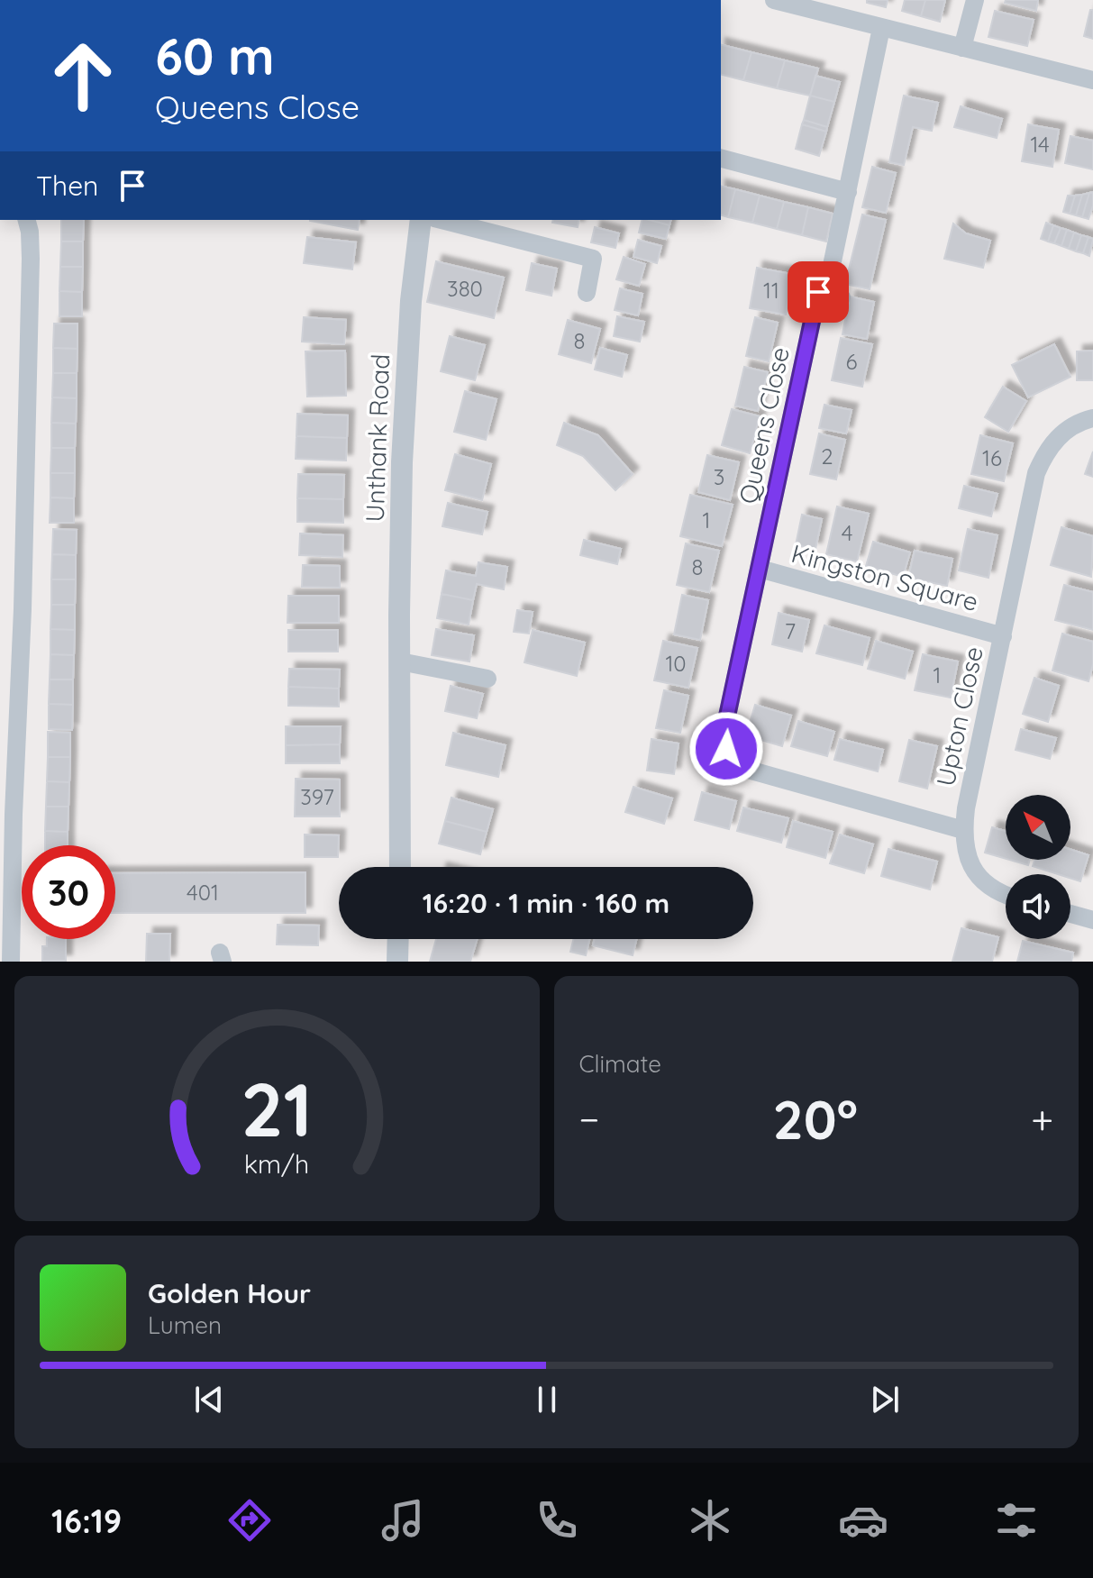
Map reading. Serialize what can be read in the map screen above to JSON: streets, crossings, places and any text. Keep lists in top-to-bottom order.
{
  "streets": {
    "street": [
      "Queens Close",
      "Unthank Road",
      "Kingston Square",
      "Upton Close"
    ]
  },
  "crossings": [
    ["Queens Close", "Kingston Square"],
    ["Kingston Square", "Upton Close"]
  ],
  "house_numbers": [
    "14",
    "380",
    "11",
    "8",
    "6",
    "2",
    "16",
    "3",
    "1",
    "4",
    "8",
    "7",
    "10",
    "1",
    "397",
    "401"
  ],
  "north": "top left",
  "page": {
    "turn": ["60 m", "Queens Close"],
    "then": "Then",
    "limit": "30",
    "trip": "16:20 · 1 min · 160 m",
    "tile": "Climate",
    "heat": ["−", "20°", "+"],
    "song": ["Golden Hour", "Lumen"],
    "tabs": "16:19",
    "gauge": ["21", "km/h"]
  }
}
